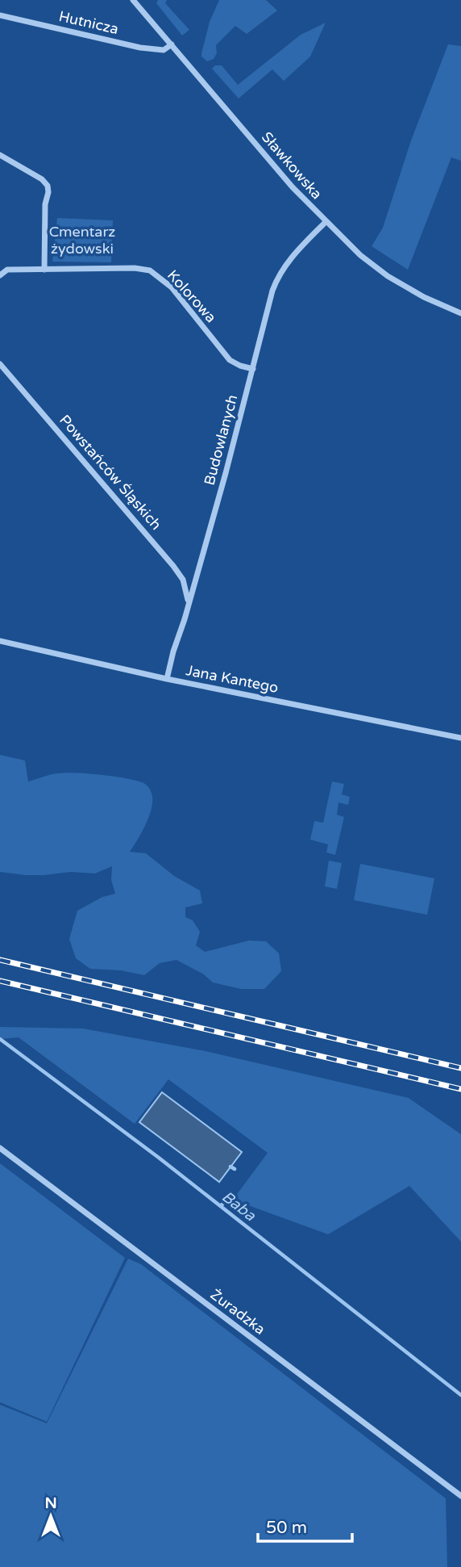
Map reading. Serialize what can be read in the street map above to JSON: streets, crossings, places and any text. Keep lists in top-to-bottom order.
{
  "streets": {
    "street": [
      "Hutnicza",
      "Sławkowska",
      "Kolorowa",
      "Budowlanych",
      "Powstańców Śląskich",
      "Jana Kantego",
      "Żuradzka"
    ]
  },
  "crossings": [
    ["Hutnicza", "Sławkowska"],
    ["Sławkowska", "Budowlanych"],
    ["Kolorowa", "Budowlanych"],
    ["Budowlanych", "Powstańców Śląskich"],
    ["Budowlanych", "Jana Kantego"]
  ],
  "water": ["Baba"],
  "parks": ["Cmentarz żydowski"],
  "scale_bar": "50 m",
  "north": "top"
}
